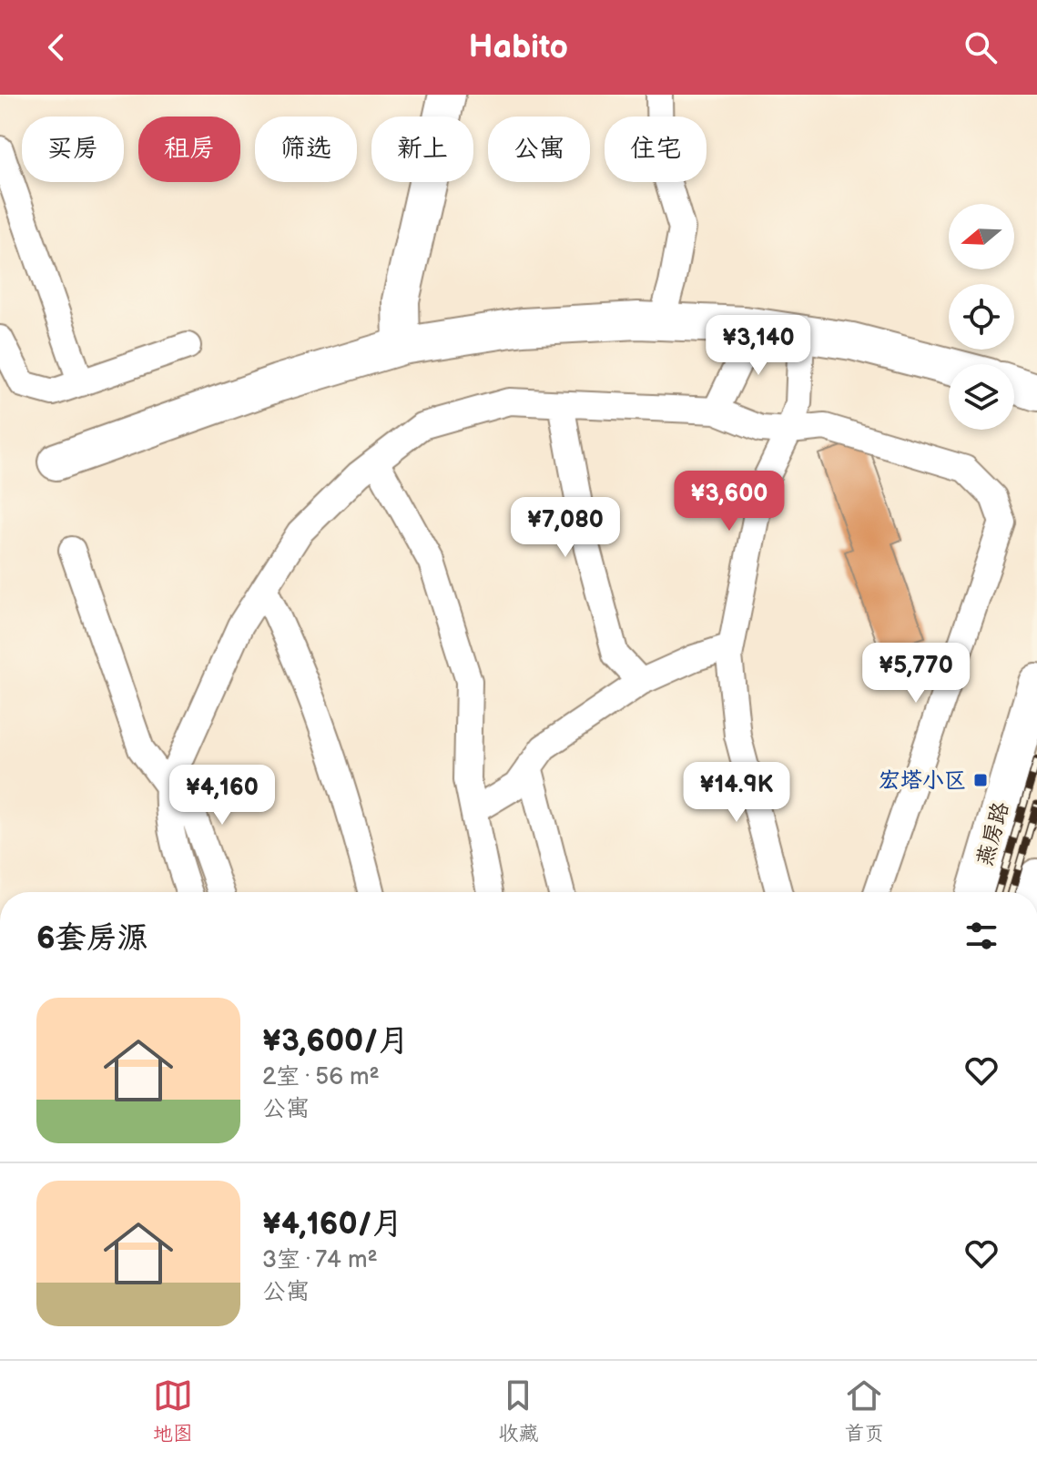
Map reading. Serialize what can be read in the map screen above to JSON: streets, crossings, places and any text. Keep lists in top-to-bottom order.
{
  "streets": {
    "street": ["燕房路"]
  },
  "places": {
    "transit": ["宏塔小区"]
  },
  "north": "left",
  "page": {
    "header": "Habito",
    "chip": [
      "买房",
      "租房",
      "筛选",
      "新上",
      "公寓",
      "住宅"
    ],
    "price": [
      "¥3,140",
      "¥3,600",
      "¥7,080",
      "¥5,770",
      "¥14.9K",
      "¥4,160"
    ],
    "heading": "6套房源",
    "list": [
      {
        "name": "¥3,600/月",
        "note": "2室 · 56 m² · 公寓"
      },
      {
        "name": "¥4,160/月",
        "note": "3室 · 74 m² · 公寓"
      }
    ],
    "tabs": ["地图", "收藏", "首页"]
  }
}
